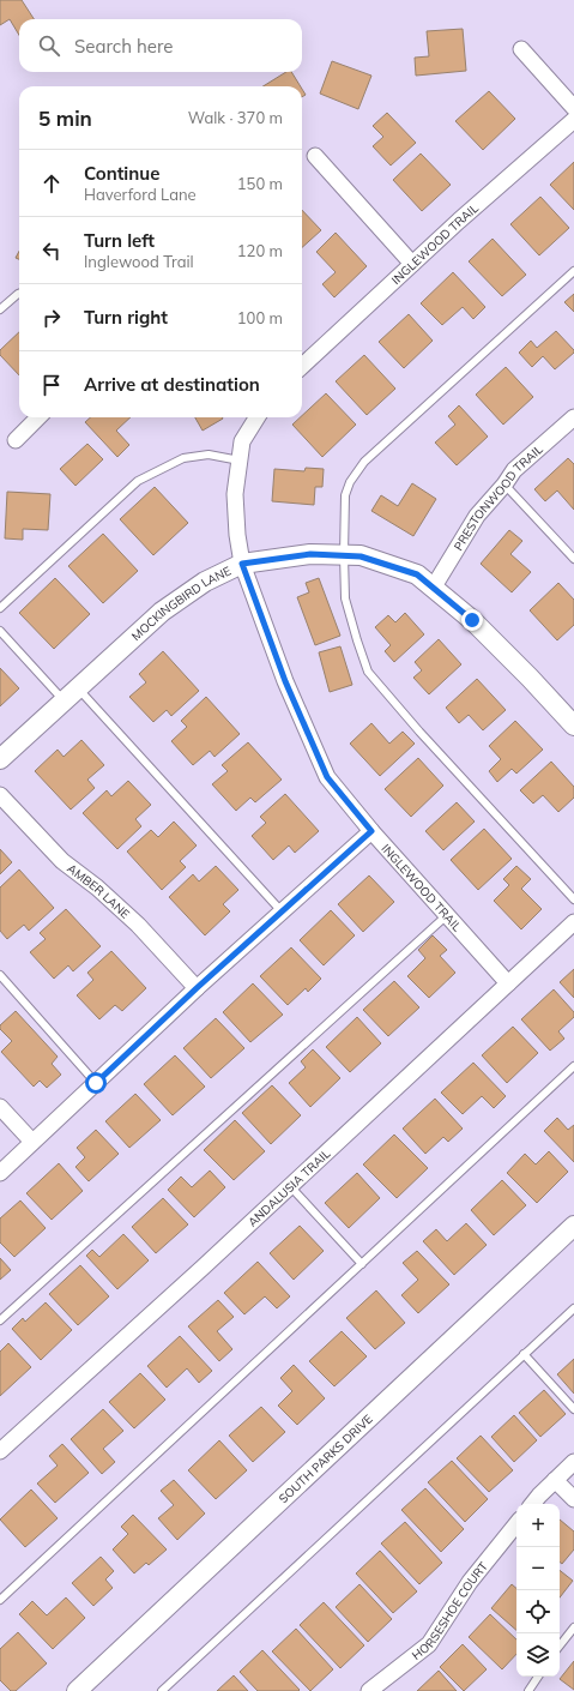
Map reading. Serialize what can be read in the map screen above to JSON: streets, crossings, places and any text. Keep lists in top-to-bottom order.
{
  "streets": {
    "street": [
      "INGLEWOOD TRAIL",
      "PRESTONWOOD TRAIL",
      "MOCKINGBIRD LANE",
      "AMBER LANE",
      "ANDALUSIA TRAIL",
      "SOUTH PARKS DRIVE",
      "HORSESHOE COURT"
    ]
  },
  "crossings": [
    ["INGLEWOOD TRAIL", "MOCKINGBIRD LANE"],
    ["INGLEWOOD TRAIL", "ANDALUSIA TRAIL"],
    ["PRESTONWOOD TRAIL", "MOCKINGBIRD LANE"]
  ],
  "page": {
    "search": "Search here",
    "heading": ["5 min", "Walk · 370 m"],
    "list": [
      ["Continue", "Haverford Lane", "150 m"],
      ["Turn left", "Inglewood Trail", "120 m"],
      ["Turn right", "100 m"],
      "Arrive at destination"
    ],
    "map_buttons": ["+", "−"]
  }
}
